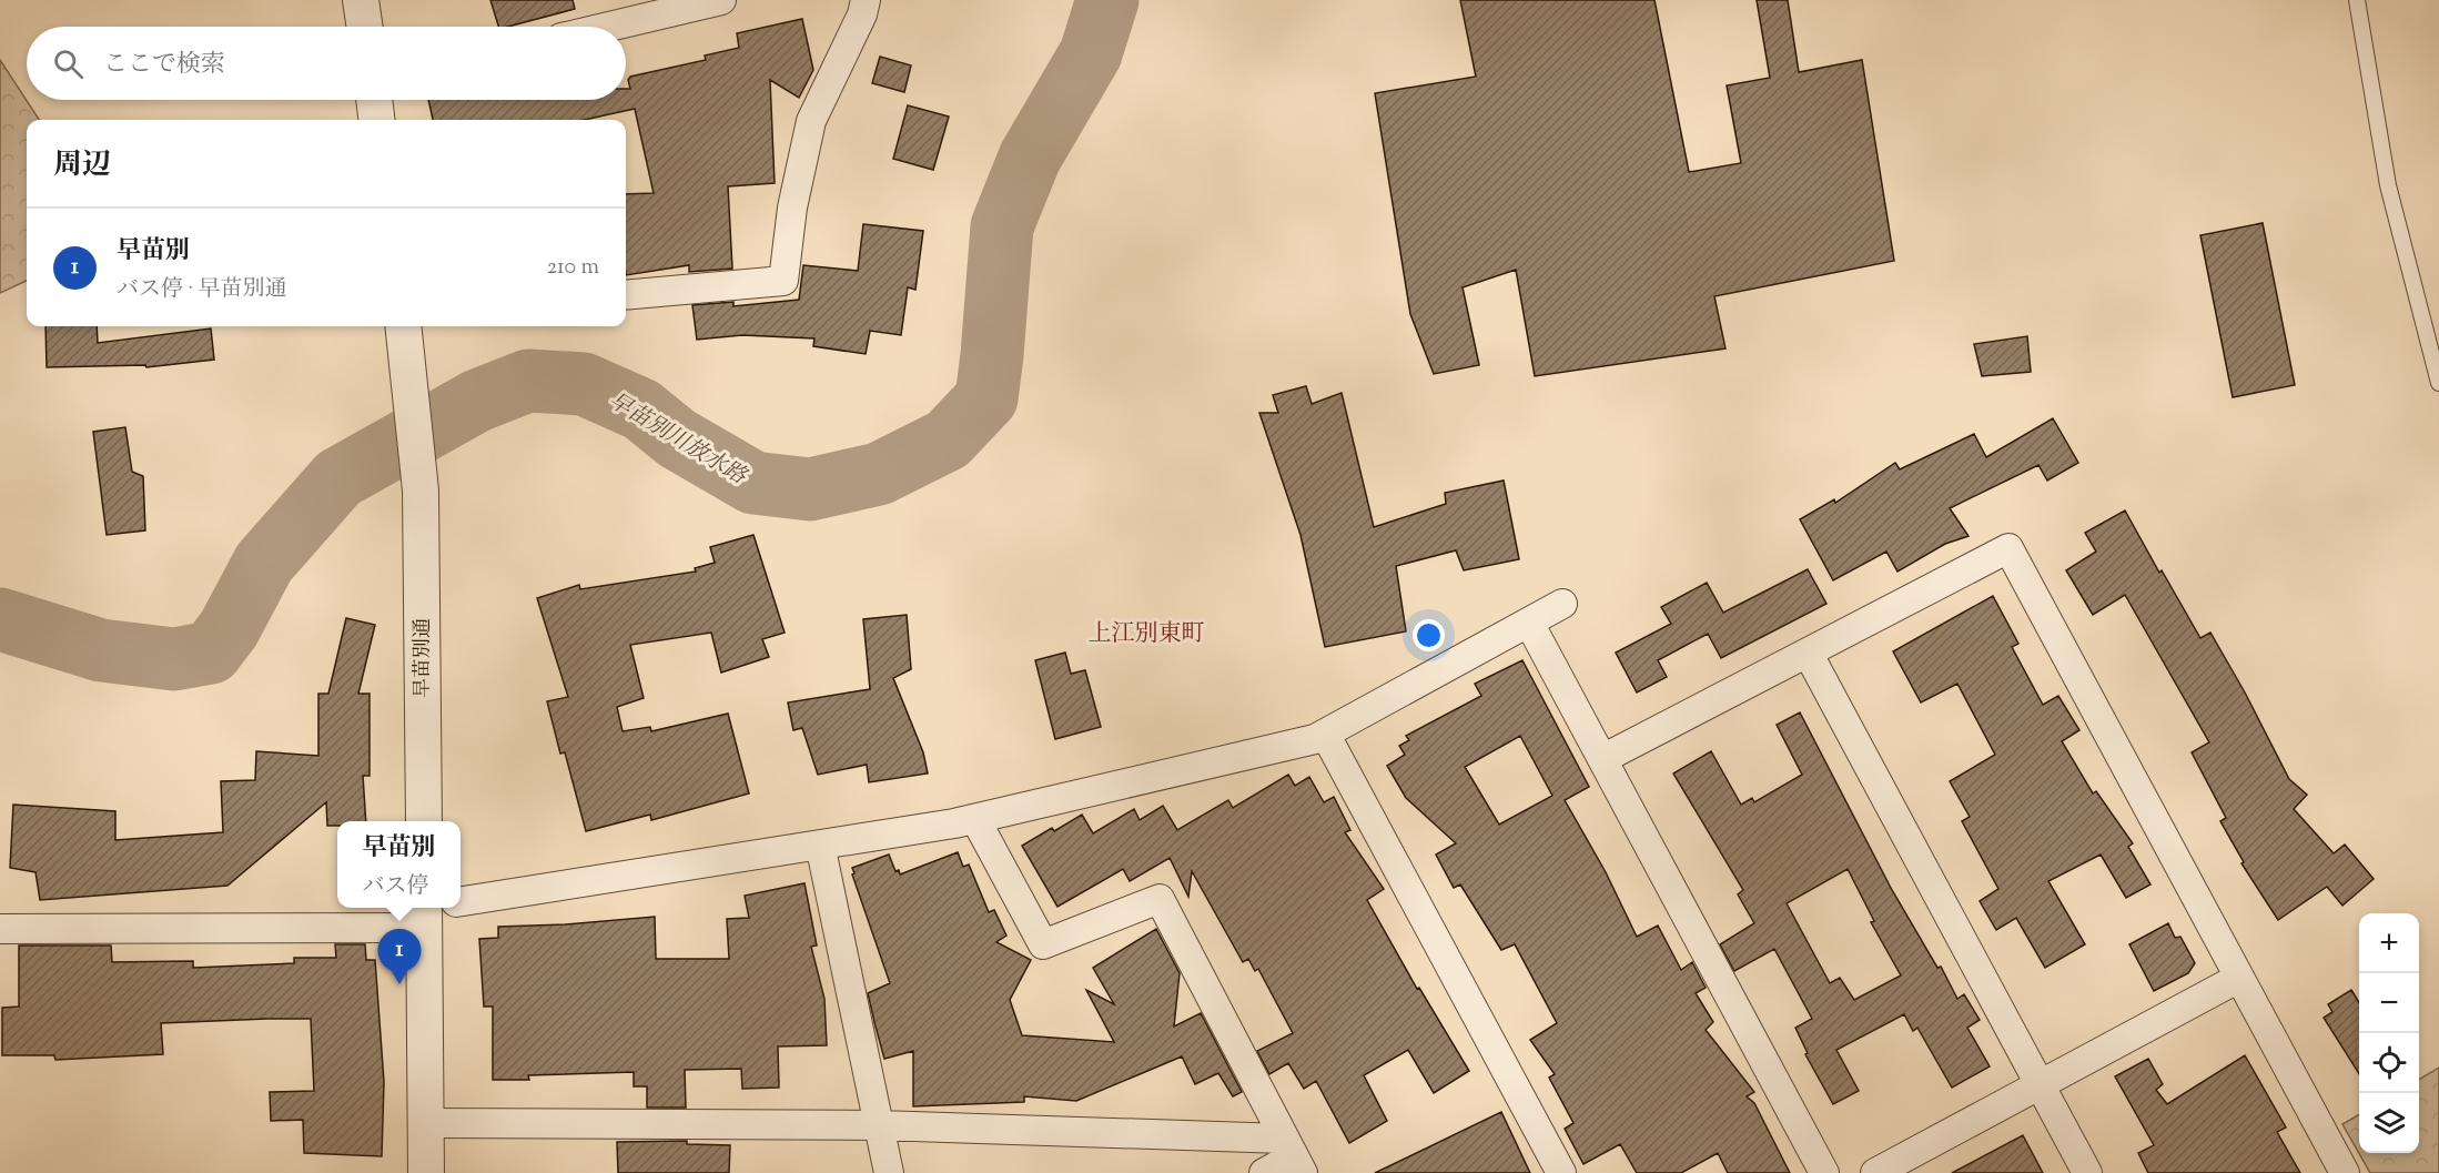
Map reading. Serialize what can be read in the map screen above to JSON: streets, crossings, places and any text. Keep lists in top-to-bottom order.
{
  "streets": {
    "street": ["早苗別通"]
  },
  "districts": ["上江別東町"],
  "water": ["早苗別川放水路"],
  "page": {
    "search": "ここで検索",
    "heading": "周辺",
    "list": [
      {
        "mark": "1",
        "name": "早苗別",
        "note": "バス停 · 早苗別通",
        "value": "210 m"
      }
    ],
    "popup": ["早苗別", "バス停"],
    "map_buttons": ["+", "−"],
    "pins": "1"
  }
}
